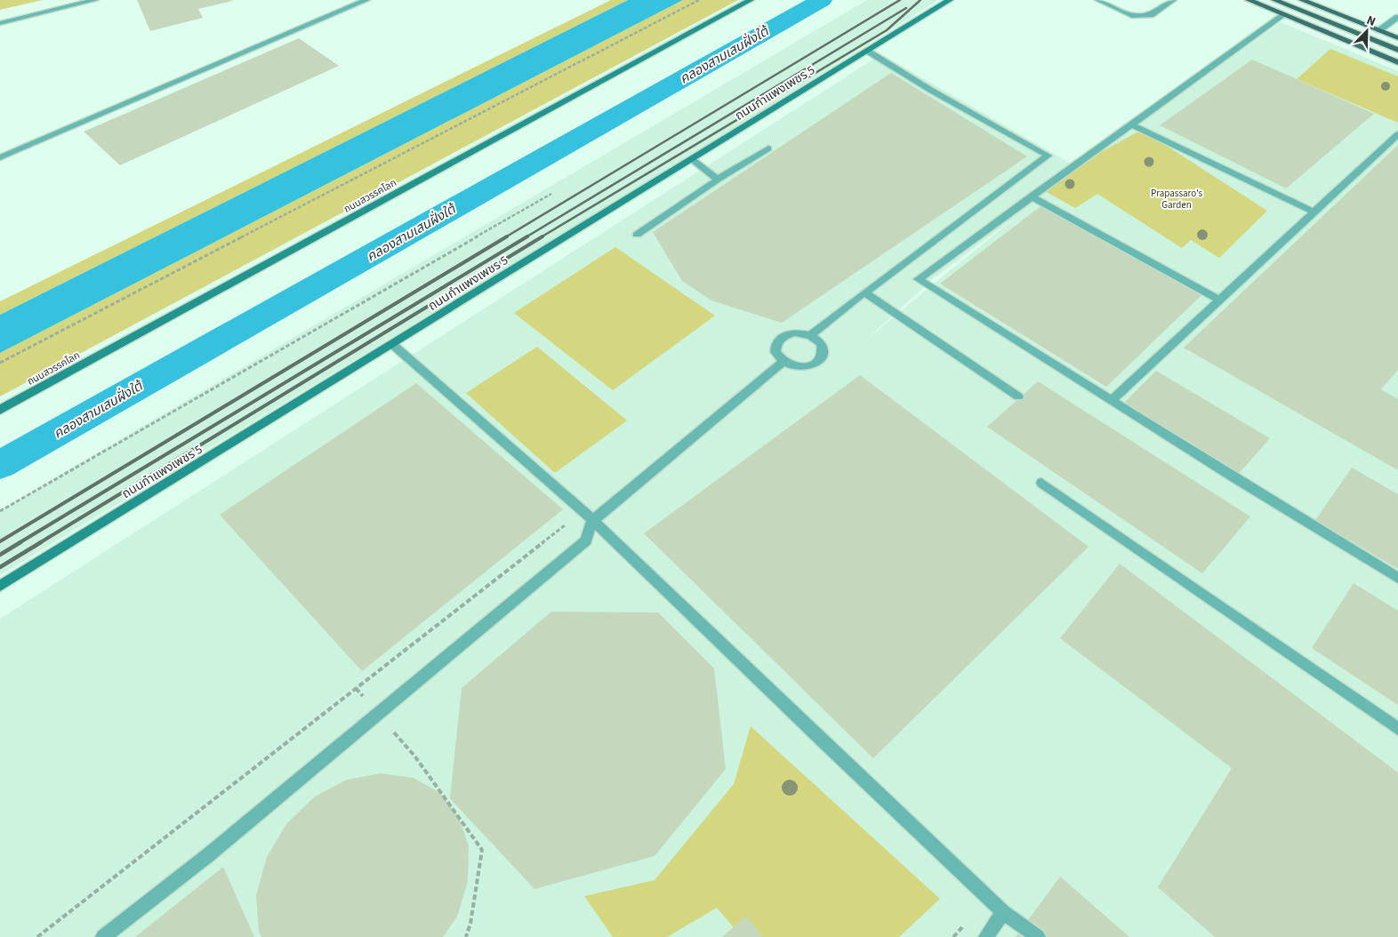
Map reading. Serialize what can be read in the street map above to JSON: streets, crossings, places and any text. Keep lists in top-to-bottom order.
{
  "streets": {
    "street": ["ถนนกำแพงเพชร 5", "ถนนสวรรคโลก"]
  },
  "water": ["คลองสามเสนฝั่งใต้"],
  "parks": ["Prapassaro's Garden"],
  "north": "top right"
}
